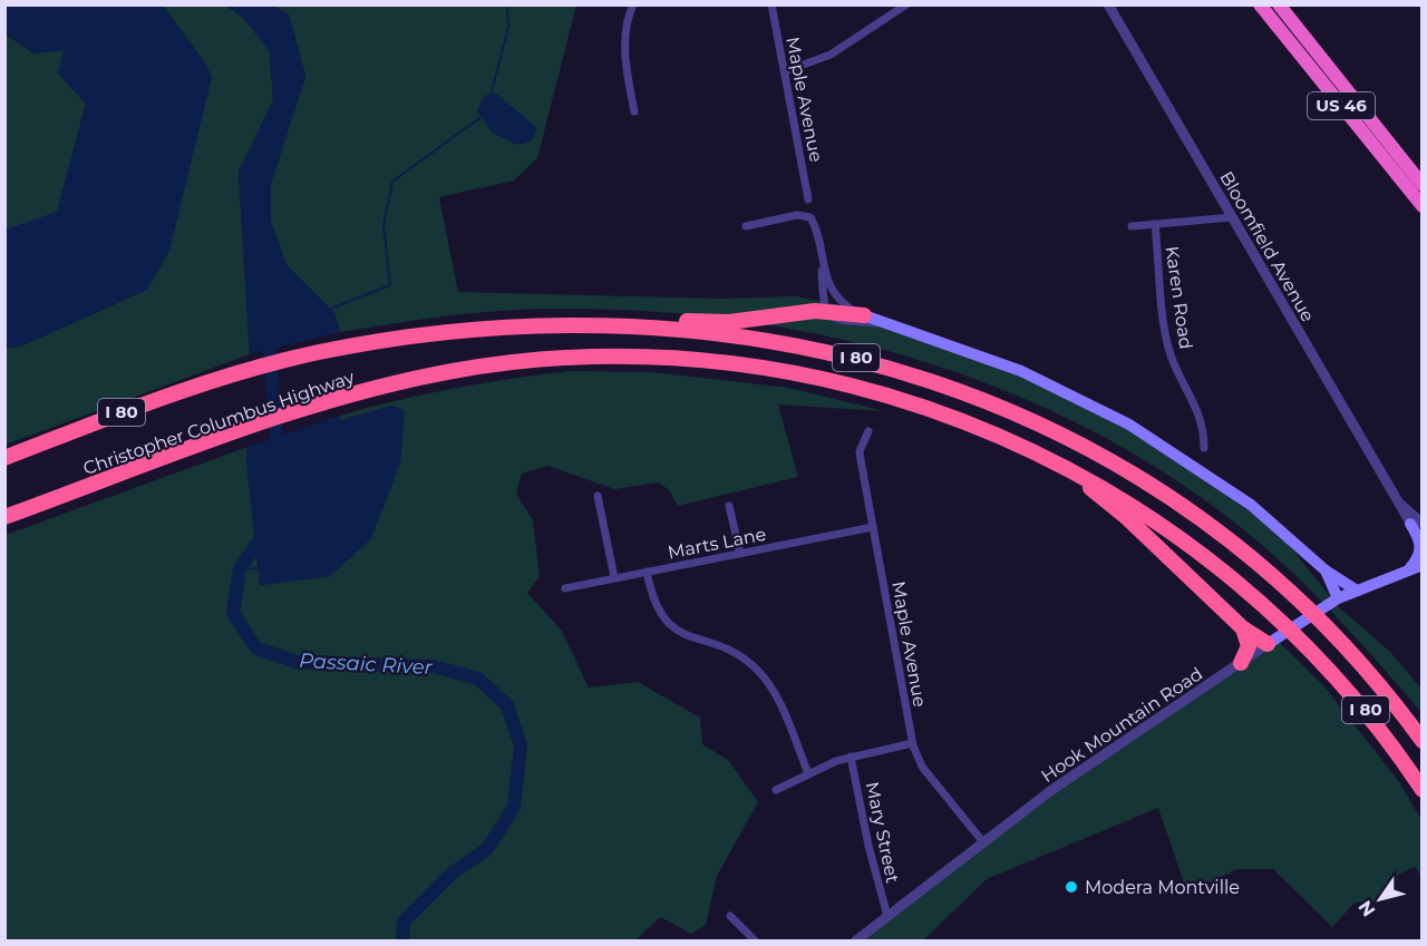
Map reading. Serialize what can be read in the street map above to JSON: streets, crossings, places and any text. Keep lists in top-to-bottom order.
{
  "streets": {
    "highway": ["US 46", "I 80", "Christopher Columbus Highway"],
    "main road": ["Hook Mountain Road"],
    "street": [
      "Maple Avenue",
      "Bloomfield Avenue",
      "Karen Road",
      "Marts Lane",
      "Mary Street"
    ]
  },
  "crossings": [
    ["Maple Avenue", "Marts Lane"],
    ["Maple Avenue", "Hook Mountain Road"],
    ["Hook Mountain Road", "Mary Street"]
  ],
  "water": ["Passaic River"],
  "places": ["Modera Montville"],
  "north": "bottom left"
}
